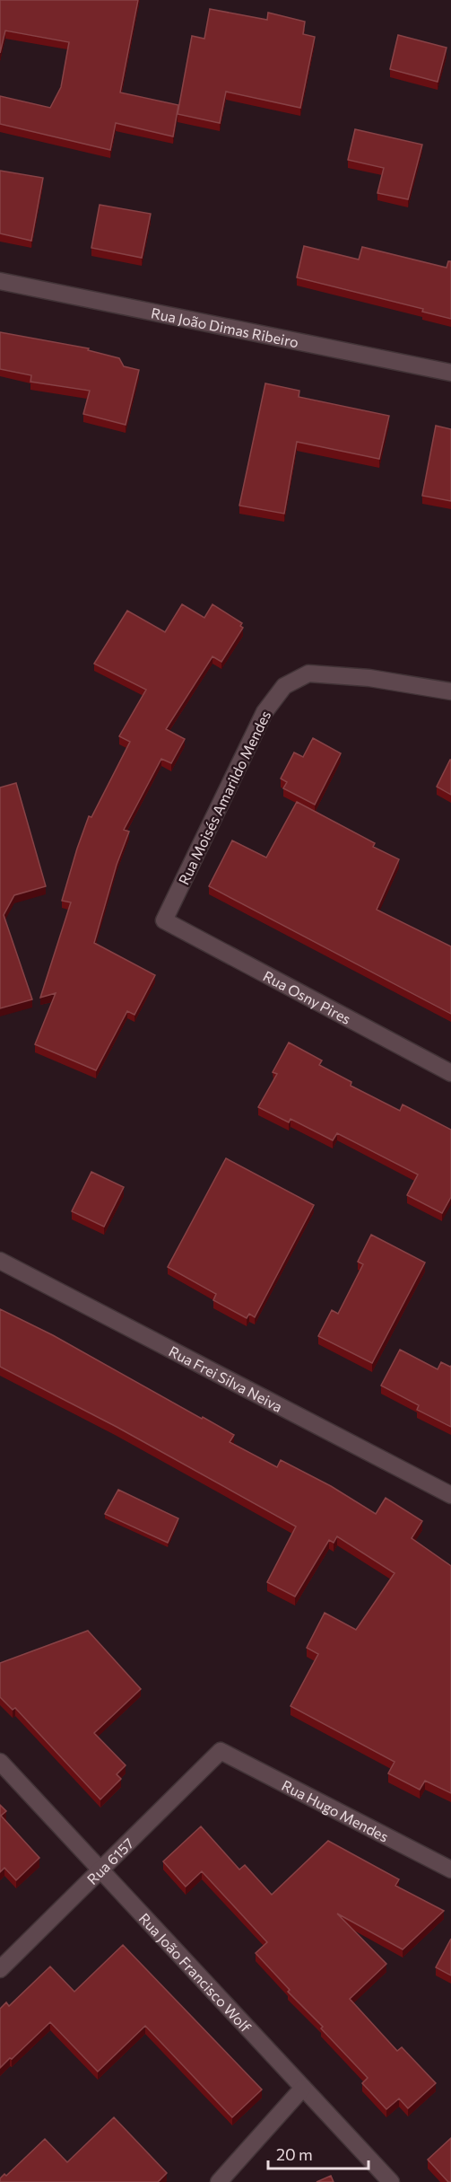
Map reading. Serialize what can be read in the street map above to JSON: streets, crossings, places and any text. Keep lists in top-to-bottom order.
{
  "streets": {
    "street": [
      "Rua João Dimas Ribeiro",
      "Rua Moisés Amarildo Mendes",
      "Rua Osny Pires",
      "Rua Frei Silva Neiva",
      "Rua Hugo Mendes",
      "Rua 6157",
      "Rua João Francisco Wolf"
    ]
  },
  "crossings": [
    ["Rua Moisés Amarildo Mendes", "Rua Osny Pires"],
    ["Rua Hugo Mendes", "Rua 6157"],
    ["Rua 6157", "Rua João Francisco Wolf"]
  ],
  "scale_bar": "20 m"
}
